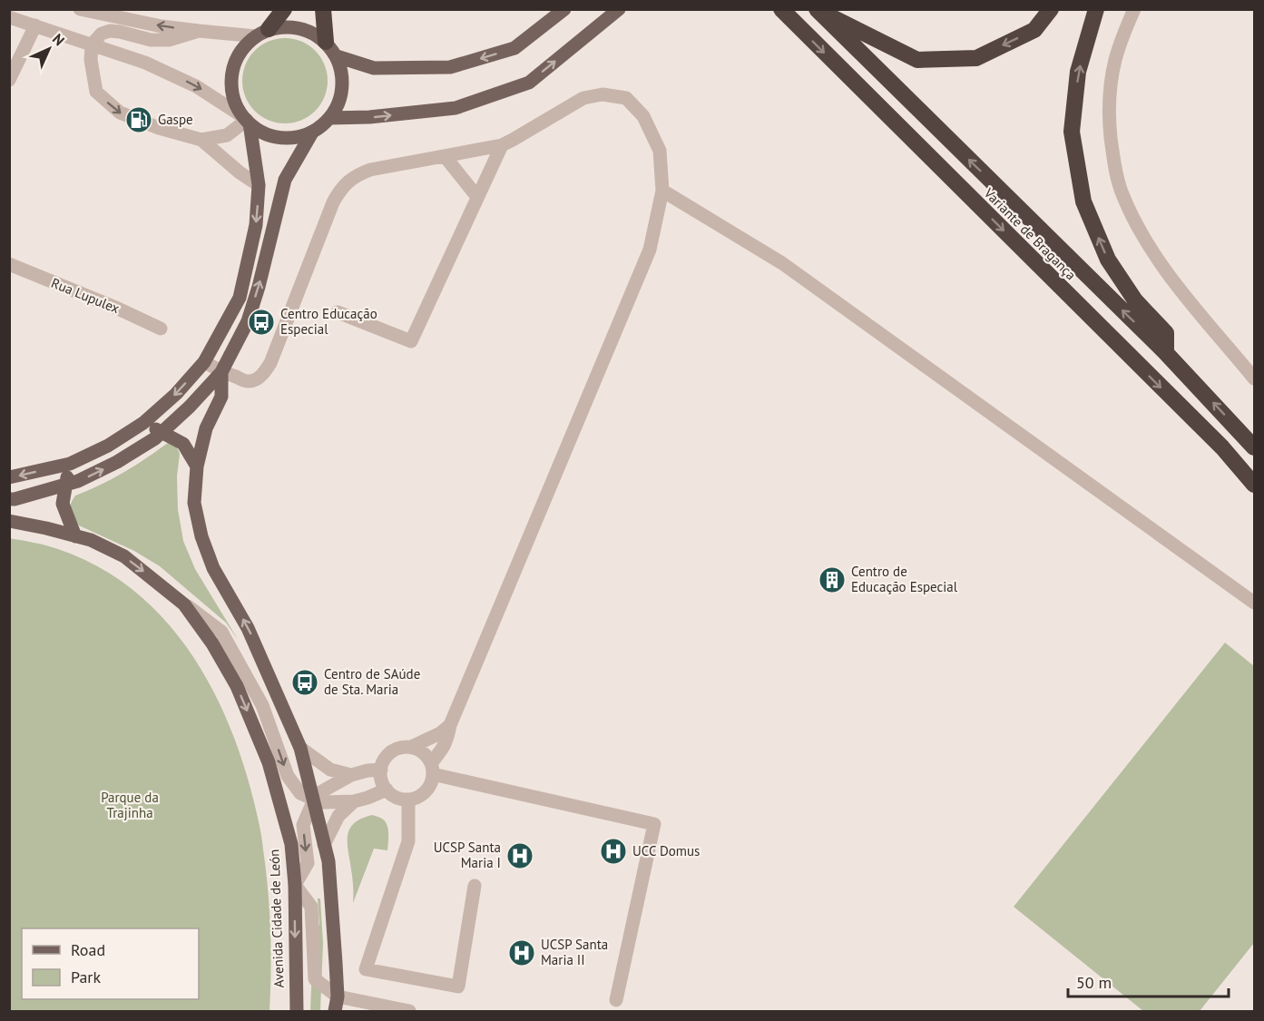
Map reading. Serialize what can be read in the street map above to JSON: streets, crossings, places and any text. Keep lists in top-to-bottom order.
{
  "streets": {
    "highway": ["Variante de Bragança"],
    "main road": ["Avenida Cidade de León"],
    "street": ["Rua Lupulex"]
  },
  "parks": ["Parque da Trajinha"],
  "places": {
    "fuel station": ["Gaspe"],
    "bus stop": ["Centro Educação Especial", "Centro de SAúde de Sta. Maria"],
    "building": ["Centro de Educação Especial"],
    "hospital": ["UCC Domus", "UCSP Santa Maria I", "UCSP Santa Maria II"]
  },
  "legend": ["Road", "Park"],
  "scale_bar": "50 m",
  "north": "top right"
}
